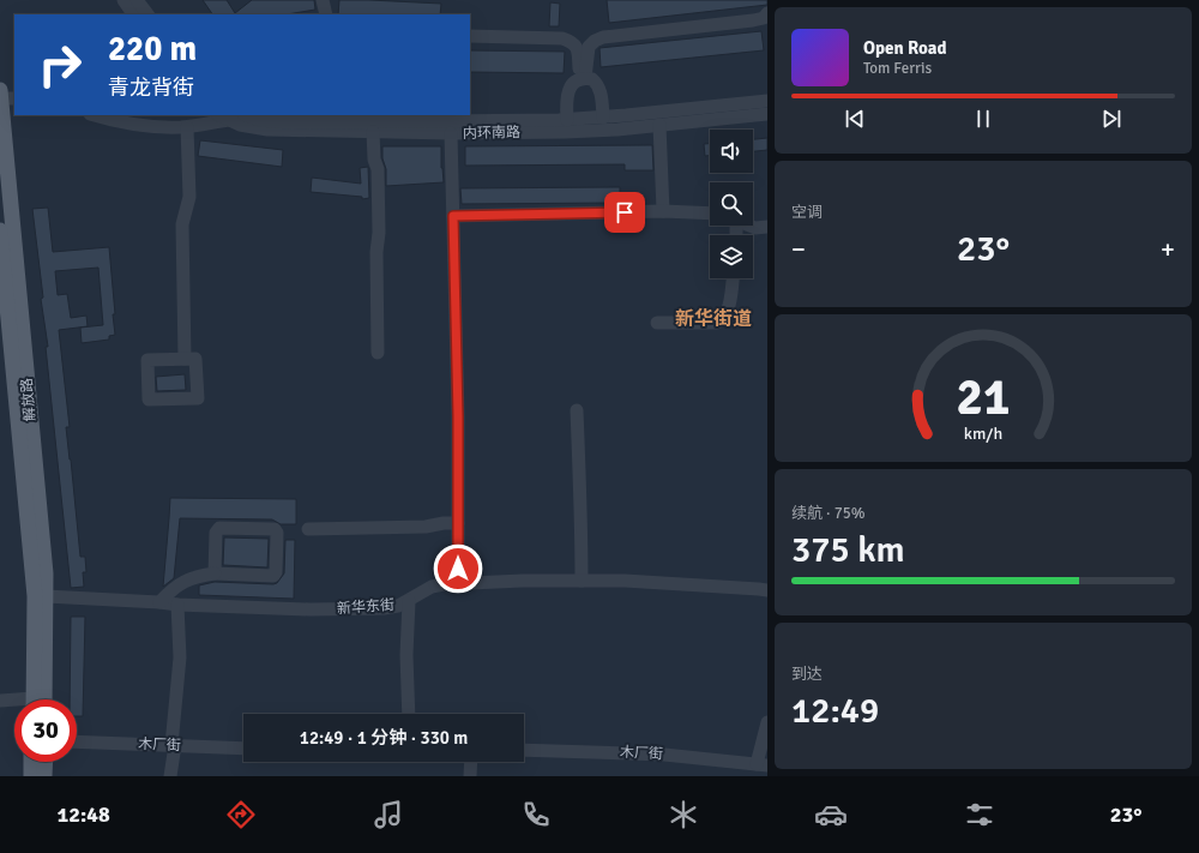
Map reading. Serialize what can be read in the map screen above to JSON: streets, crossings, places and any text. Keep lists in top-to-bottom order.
{
  "streets": {
    "main road": ["解放路"],
    "street": ["内环南路", "新华东街", "木厂街"]
  },
  "crossings": [
    ["解放路", "新华东街"]
  ],
  "districts": ["新华街道"],
  "page": {
    "turn": ["220 m", "青龙背街"],
    "song": ["Open Road", "Tom Ferris"],
    "tile": [
      "空调",
      ["续航 · 75%", "375 km"],
      ["到达", "12:49"]
    ],
    "heat": ["−", "23°", "+"],
    "limit": "30",
    "trip": "12:49 · 1 分钟 · 330 m",
    "tabs": ["12:48", "23°"],
    "gauge": ["21", "km/h"]
  }
}
